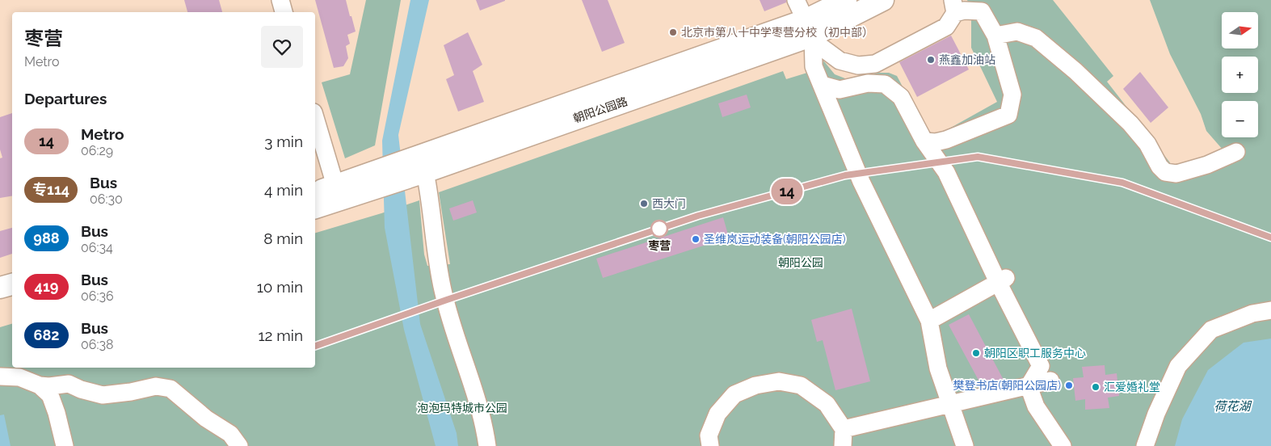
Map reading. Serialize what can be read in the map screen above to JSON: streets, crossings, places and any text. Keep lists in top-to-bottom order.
{
  "streets": {
    "main road": ["朝阳公园路"]
  },
  "water": ["荷花湖"],
  "parks": ["朝阳公园", "泡泡玛特城市公园"],
  "places": [
    "北京市第八十中学枣营分校（初中部）",
    "燕鑫加油站",
    "西大门",
    "枣营",
    "圣维岚运动装备(朝阳公园店)",
    "朝阳区职工服务中心",
    "樊登书店(朝阳公园店)",
    "汇爱婚礼堂"
  ],
  "lines": ["metro line 14"],
  "north": "right",
  "page": {
    "on_map": "14",
    "map_buttons": ["+", "−"],
    "heading": [
      ["枣营", "Metro"],
      "Departures"
    ],
    "list": [
      {
        "mark": "14",
        "name": "Metro",
        "note": "06:29",
        "value": "3 min"
      },
      {
        "mark": "专114",
        "name": "Bus",
        "note": "06:30",
        "value": "4 min"
      },
      {
        "mark": "988",
        "name": "Bus",
        "note": "06:34",
        "value": "8 min"
      },
      {
        "mark": "419",
        "name": "Bus",
        "note": "06:36",
        "value": "10 min"
      },
      {
        "mark": "682",
        "name": "Bus",
        "note": "06:38",
        "value": "12 min"
      }
    ]
  }
}
